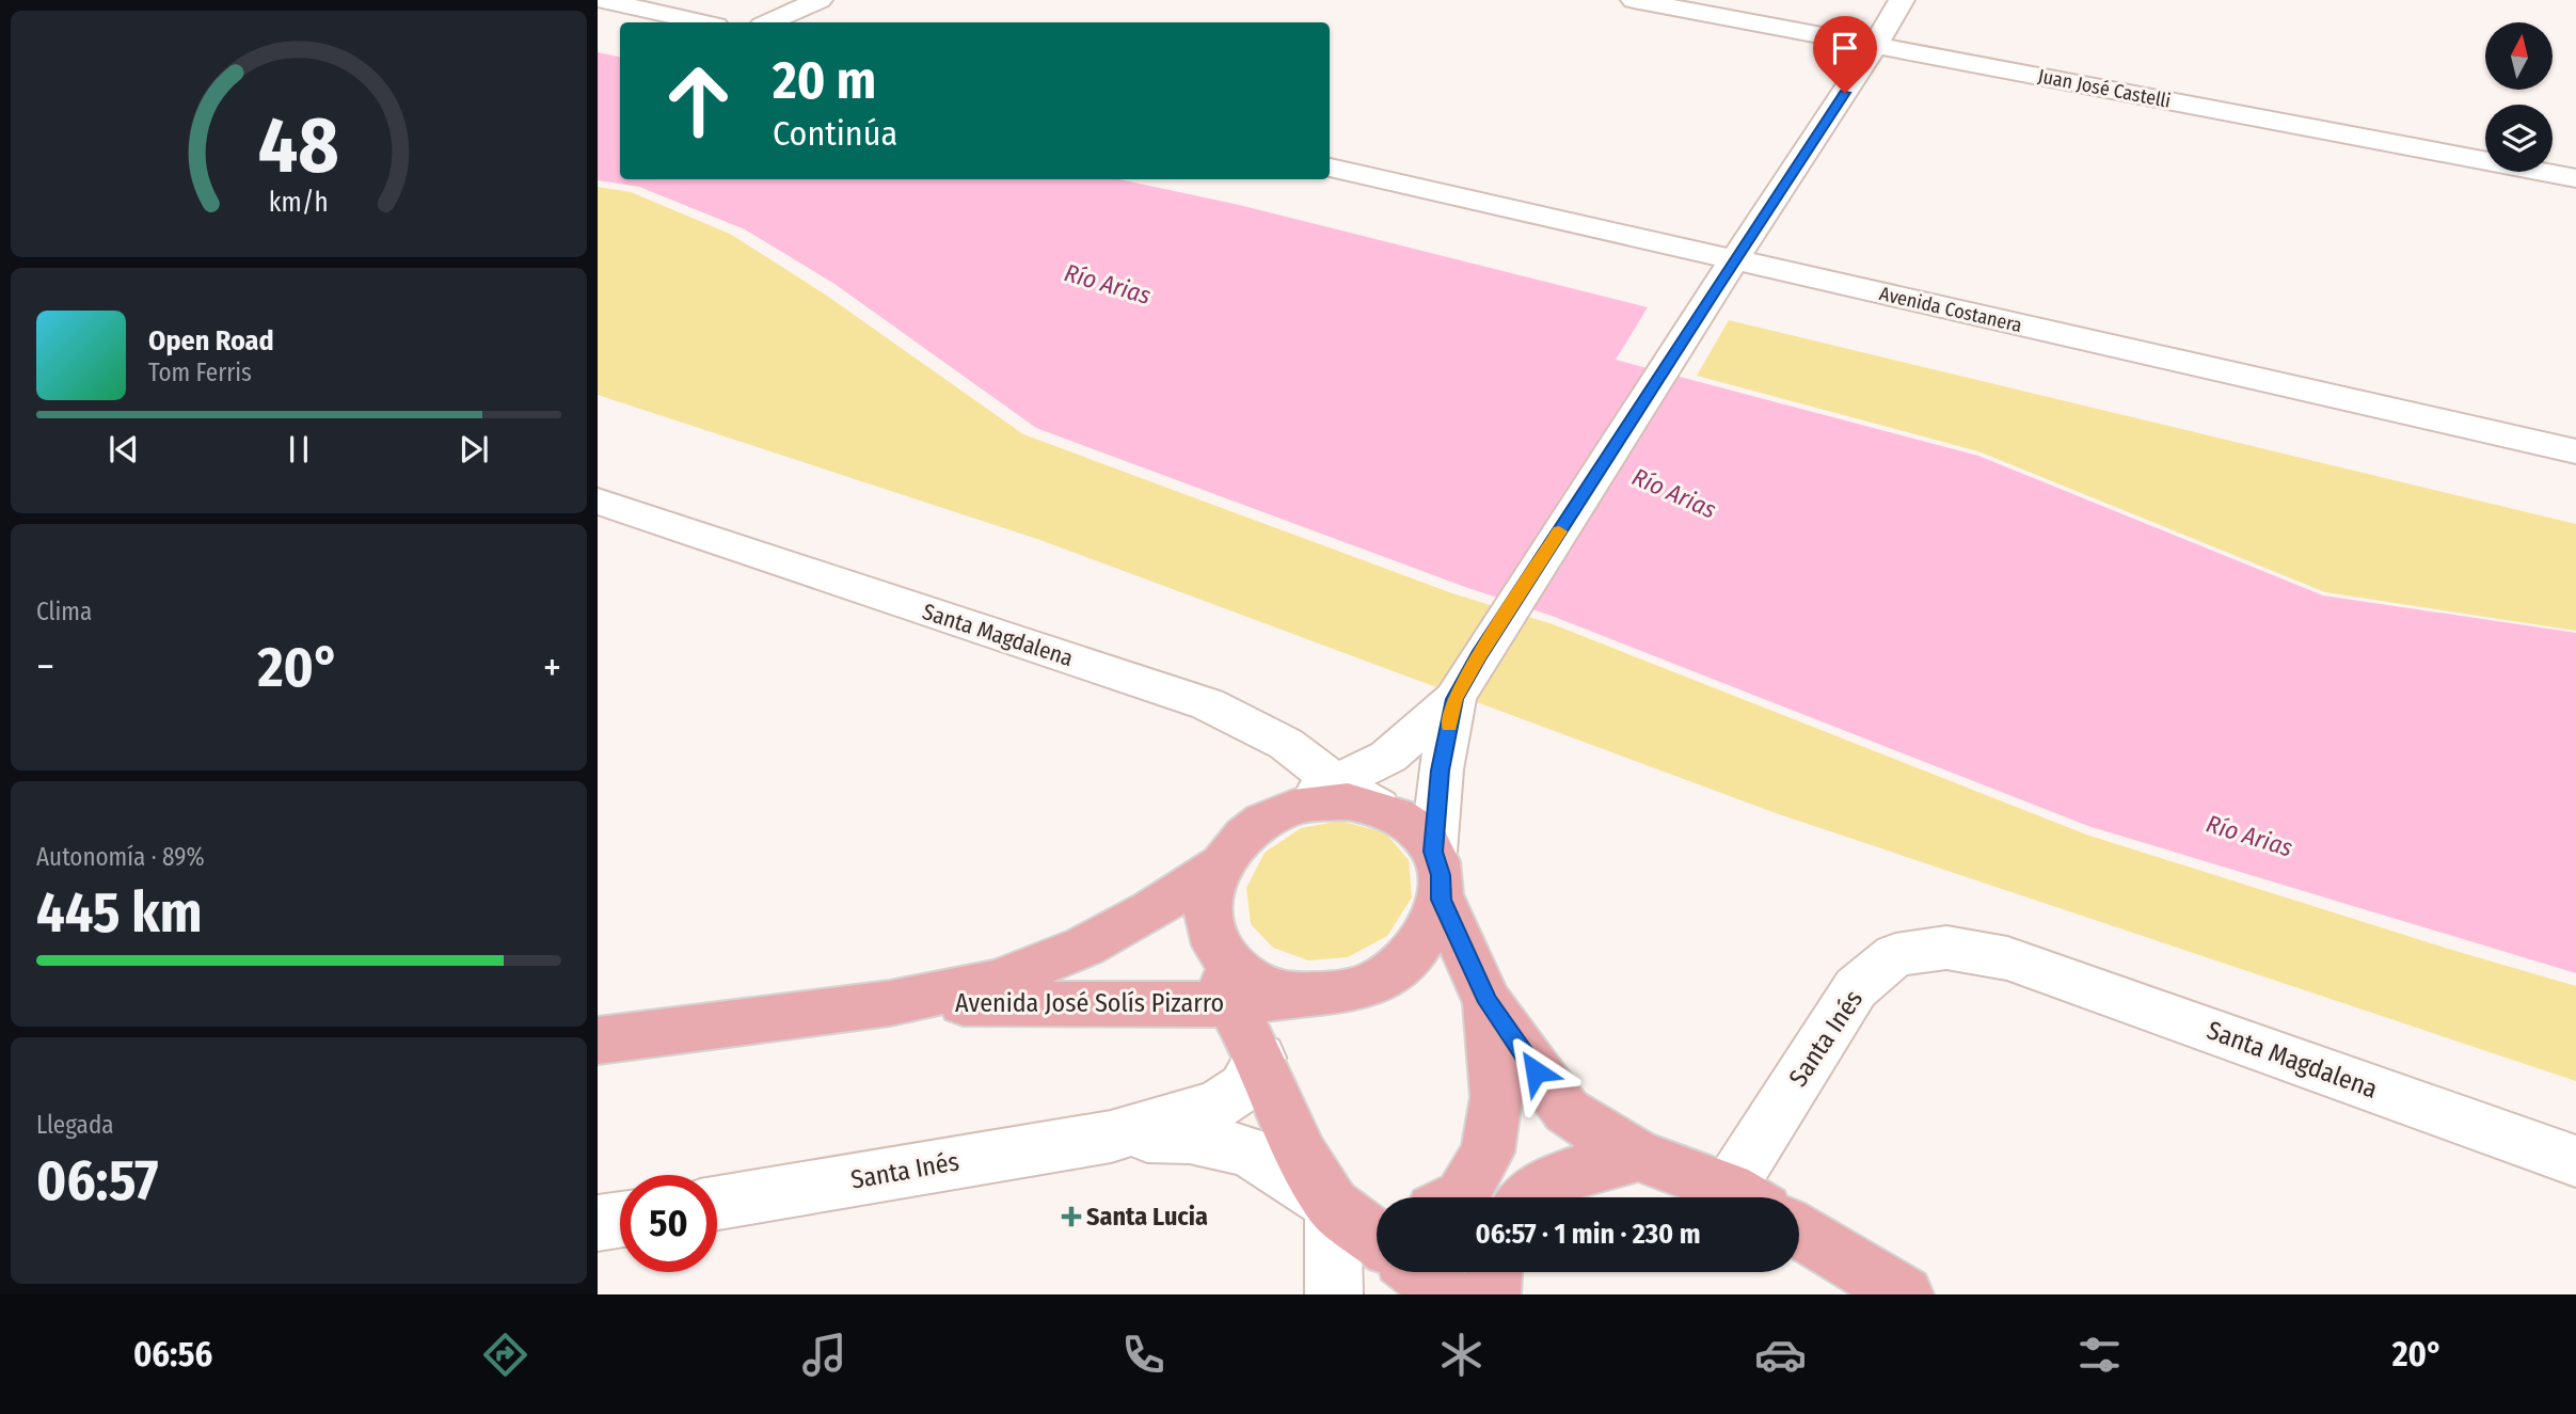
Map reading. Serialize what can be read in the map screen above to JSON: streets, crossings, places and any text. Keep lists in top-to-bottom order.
{
  "streets": {
    "main road": ["Avenida José Solís Pizarro"],
    "street": [
      "Juan José Castelli",
      "Avenida Costanera",
      "Santa Magdalena",
      "Santa Inés"
    ]
  },
  "crossings": [
    ["Santa Magdalena", "Avenida José Solís Pizarro"],
    ["Santa Magdalena", "Santa Inés"]
  ],
  "water": ["Río Arias"],
  "places": {
    "health": ["Santa Lucia"]
  },
  "north": "top",
  "page": {
    "turn": ["20 m", "Continúa"],
    "song": ["Open Road", "Tom Ferris"],
    "tile": [
      "Clima",
      ["Autonomía · 89%", "445 km"],
      ["Llegada", "06:57"]
    ],
    "heat": ["−", "20°", "+"],
    "limit": "50",
    "trip": "06:57 · 1 min · 230 m",
    "tabs": ["06:56", "20°"],
    "gauge": ["48", "km/h"]
  }
}
